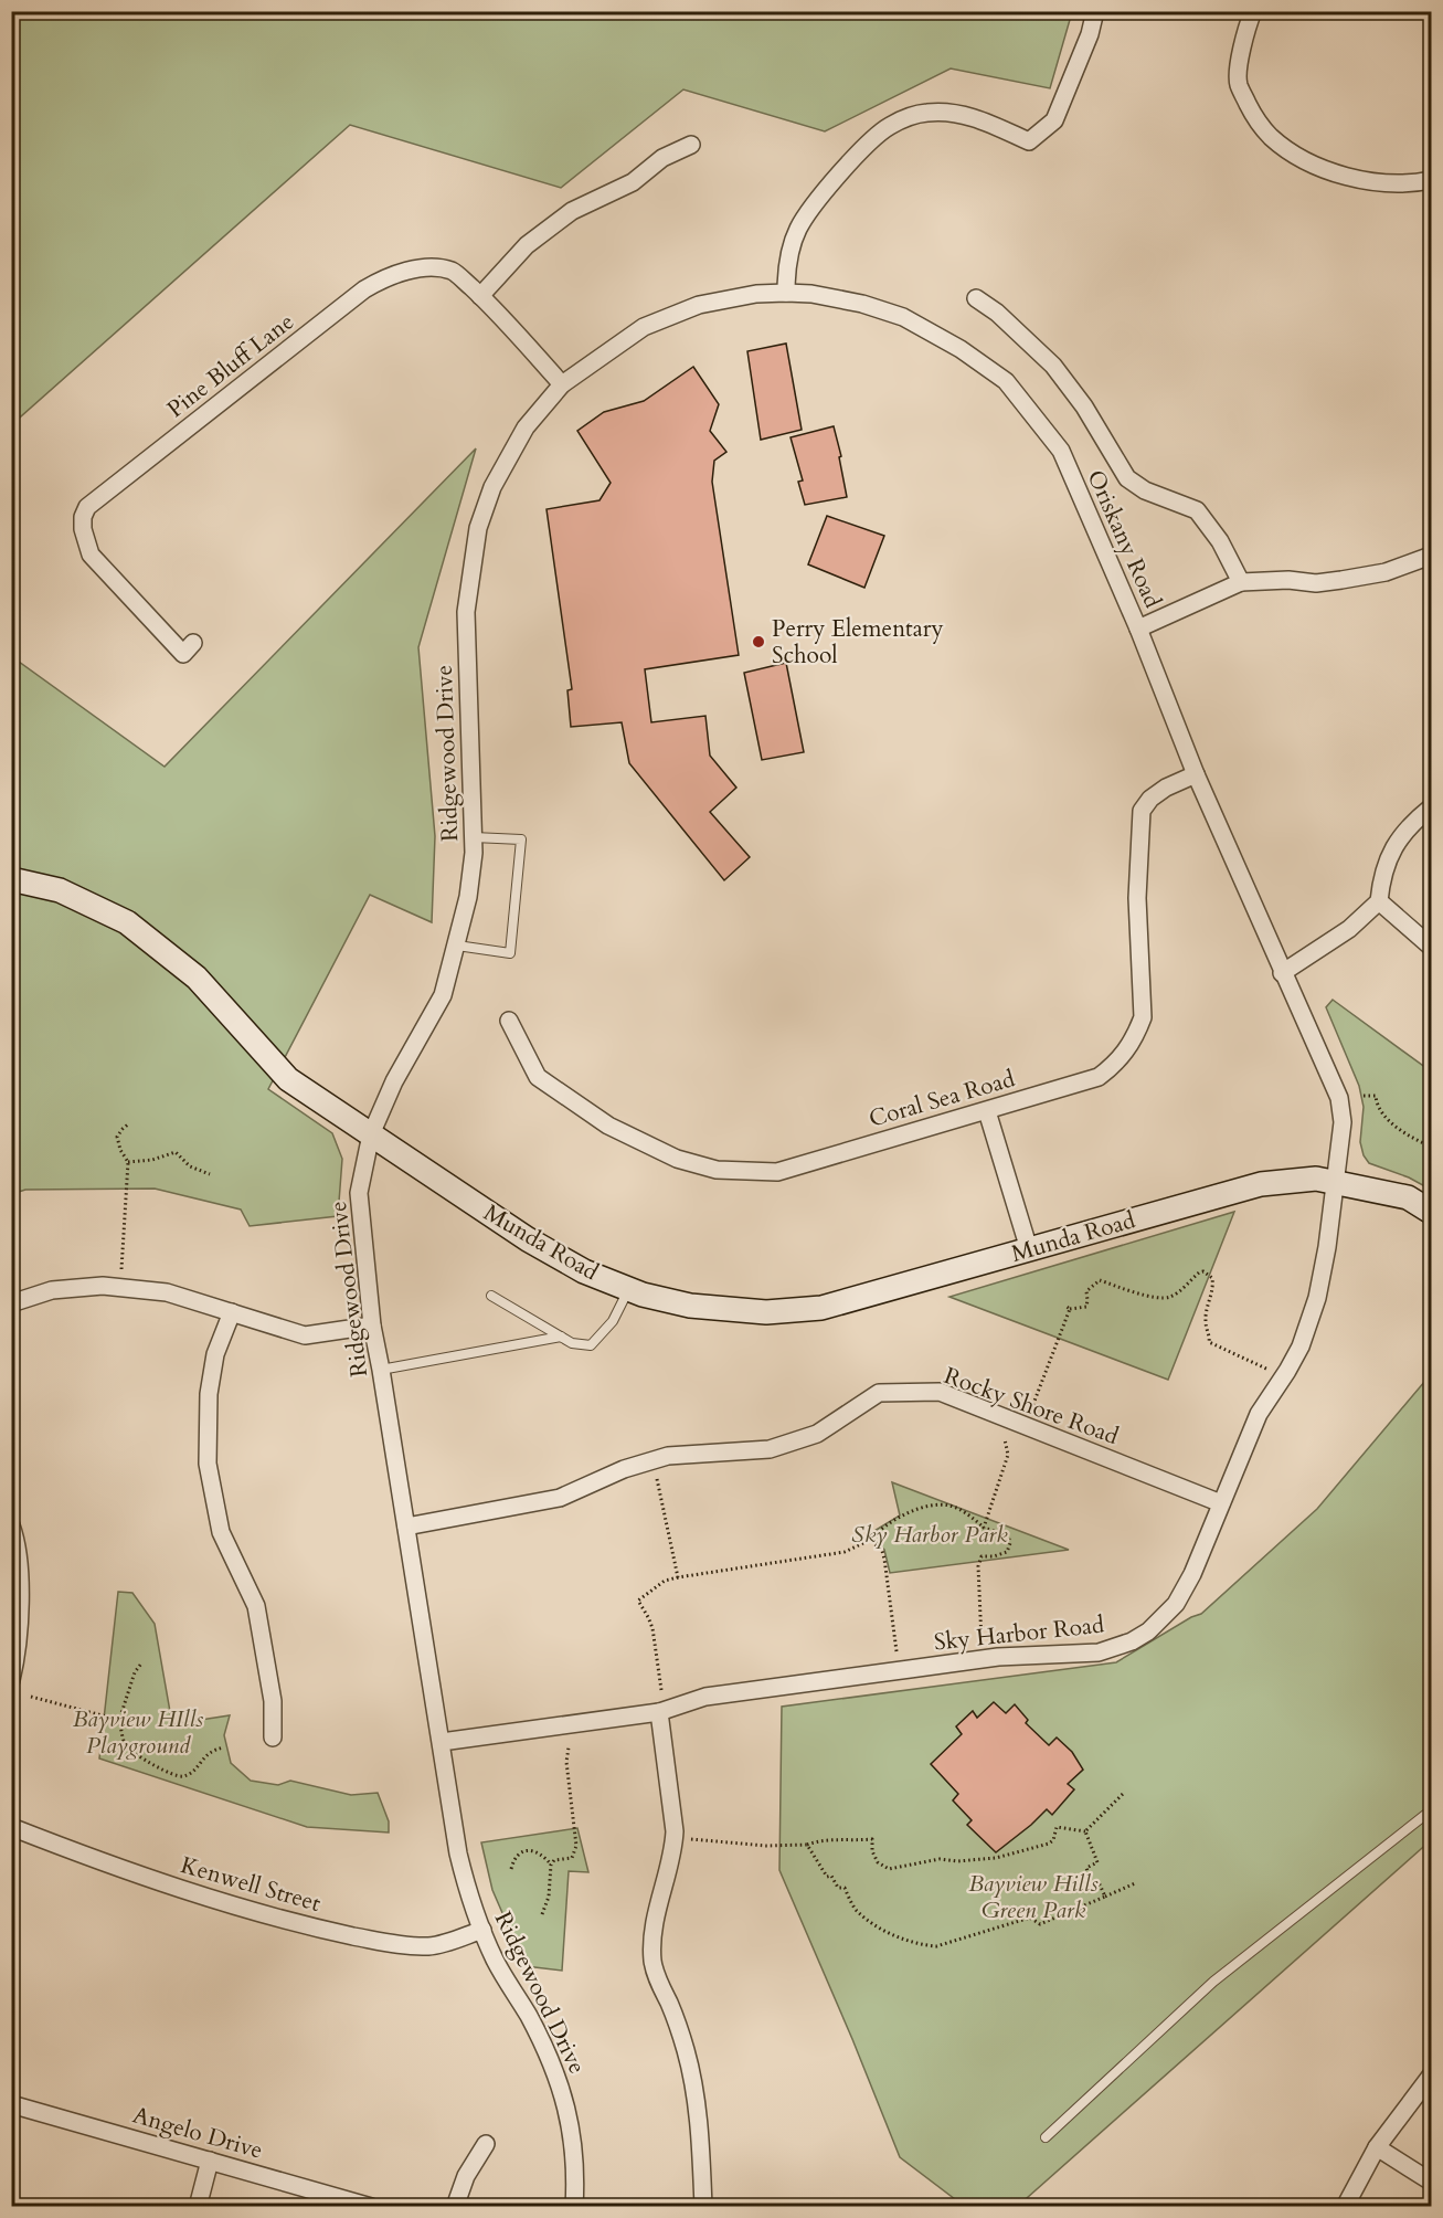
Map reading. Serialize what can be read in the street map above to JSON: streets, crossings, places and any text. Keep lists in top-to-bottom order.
{
  "streets": {
    "street": [
      "Pine Bluff Lane",
      "Oriskany Road",
      "Ridgewood Drive",
      "Coral Sea Road",
      "Munda Road",
      "Rocky Shore Road",
      "Sky Harbor Road",
      "Kenwell Street",
      "Angelo Drive"
    ]
  },
  "crossings": [
    ["Pine Bluff Lane", "Oriskany Road"],
    ["Pine Bluff Lane", "Ridgewood Drive"],
    ["Oriskany Road", "Ridgewood Drive"],
    ["Oriskany Road", "Coral Sea Road"],
    ["Oriskany Road", "Munda Road"],
    ["Oriskany Road", "Sky Harbor Road"],
    ["Ridgewood Drive", "Munda Road"],
    ["Ridgewood Drive", "Rocky Shore Road"],
    ["Ridgewood Drive", "Sky Harbor Road"],
    ["Ridgewood Drive", "Kenwell Street"],
    ["Munda Road", "Sky Harbor Road"],
    ["Rocky Shore Road", "Sky Harbor Road"]
  ],
  "parks": ["Sky Harbor Park", "Bayview HIlls Playground", "Bayview Hills Green Park"],
  "places": ["Perry Elementary School"]
}
